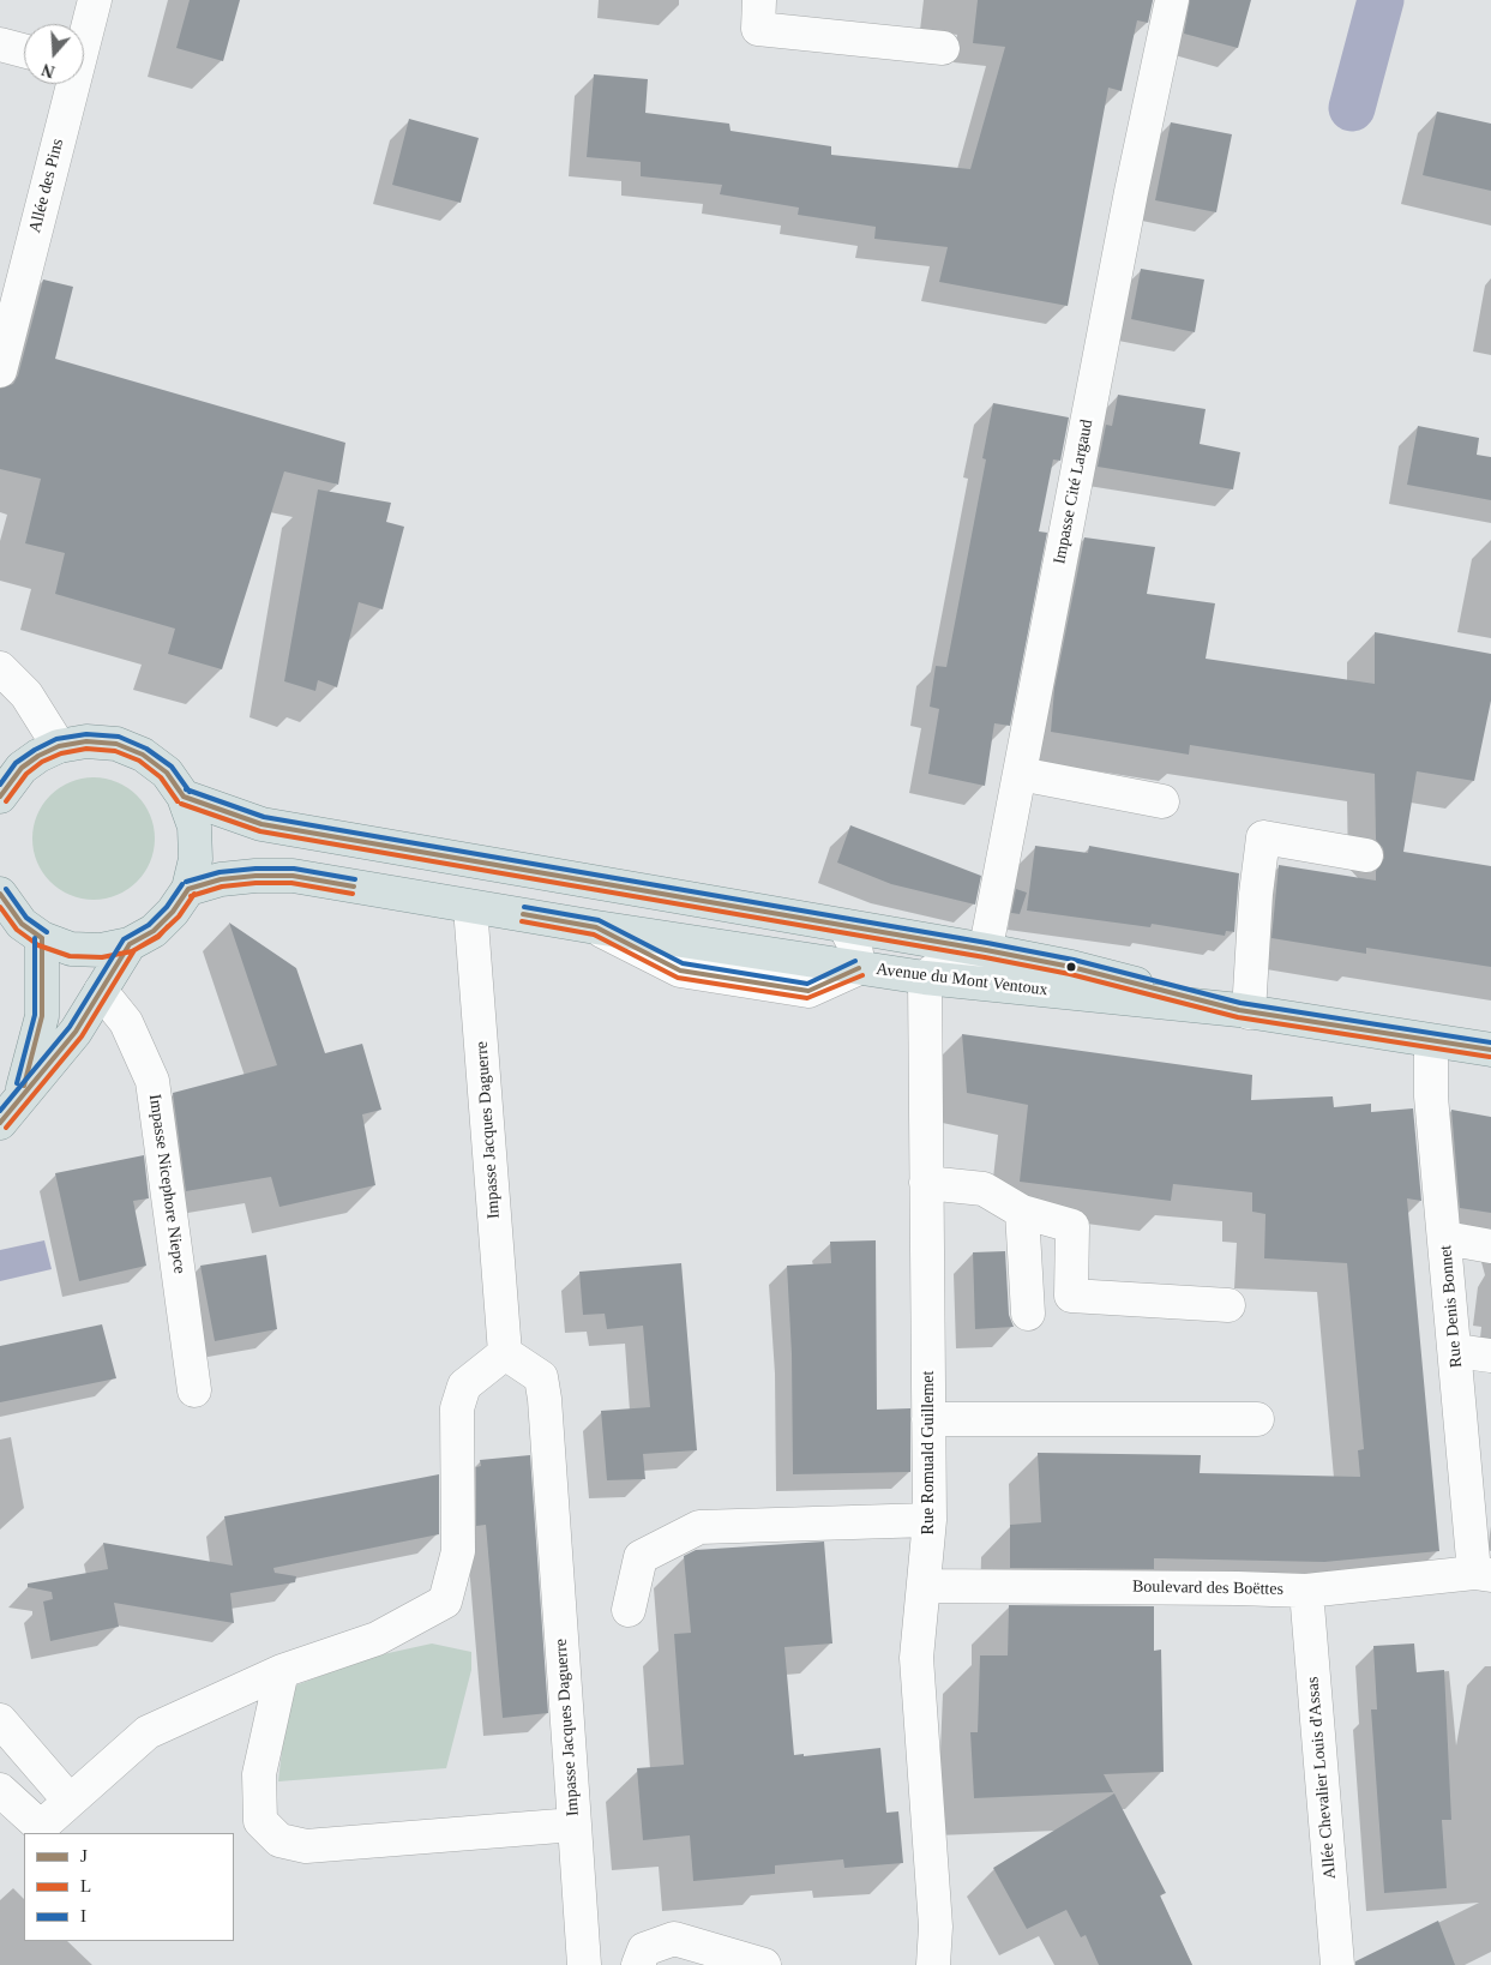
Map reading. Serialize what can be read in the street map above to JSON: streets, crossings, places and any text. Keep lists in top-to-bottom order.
{
  "streets": {
    "main road": ["Avenue du Mont Ventoux"],
    "street": [
      "Allée des Pins",
      "Impasse Cité Largaud",
      "Impasse Jacques Daguerre",
      "Impasse Nicephore Niepce",
      "Rue Denis Bonnet",
      "Rue Romuald Guillemet",
      "Boulevard des Boëttes",
      "Allée Chevalier Louis d'Assas"
    ]
  },
  "crossings": [
    ["Impasse Cité Largaud", "Avenue du Mont Ventoux"],
    ["Avenue du Mont Ventoux", "Impasse Jacques Daguerre"],
    ["Avenue du Mont Ventoux", "Rue Denis Bonnet"],
    ["Avenue du Mont Ventoux", "Rue Romuald Guillemet"],
    ["Rue Denis Bonnet", "Boulevard des Boëttes"],
    ["Rue Romuald Guillemet", "Boulevard des Boëttes"],
    ["Boulevard des Boëttes", "Allée Chevalier Louis d'Assas"]
  ],
  "lines": ["transit line I", "transit line J", "transit line L"],
  "legend": ["J", "L", "I"],
  "north": "bottom"
}
